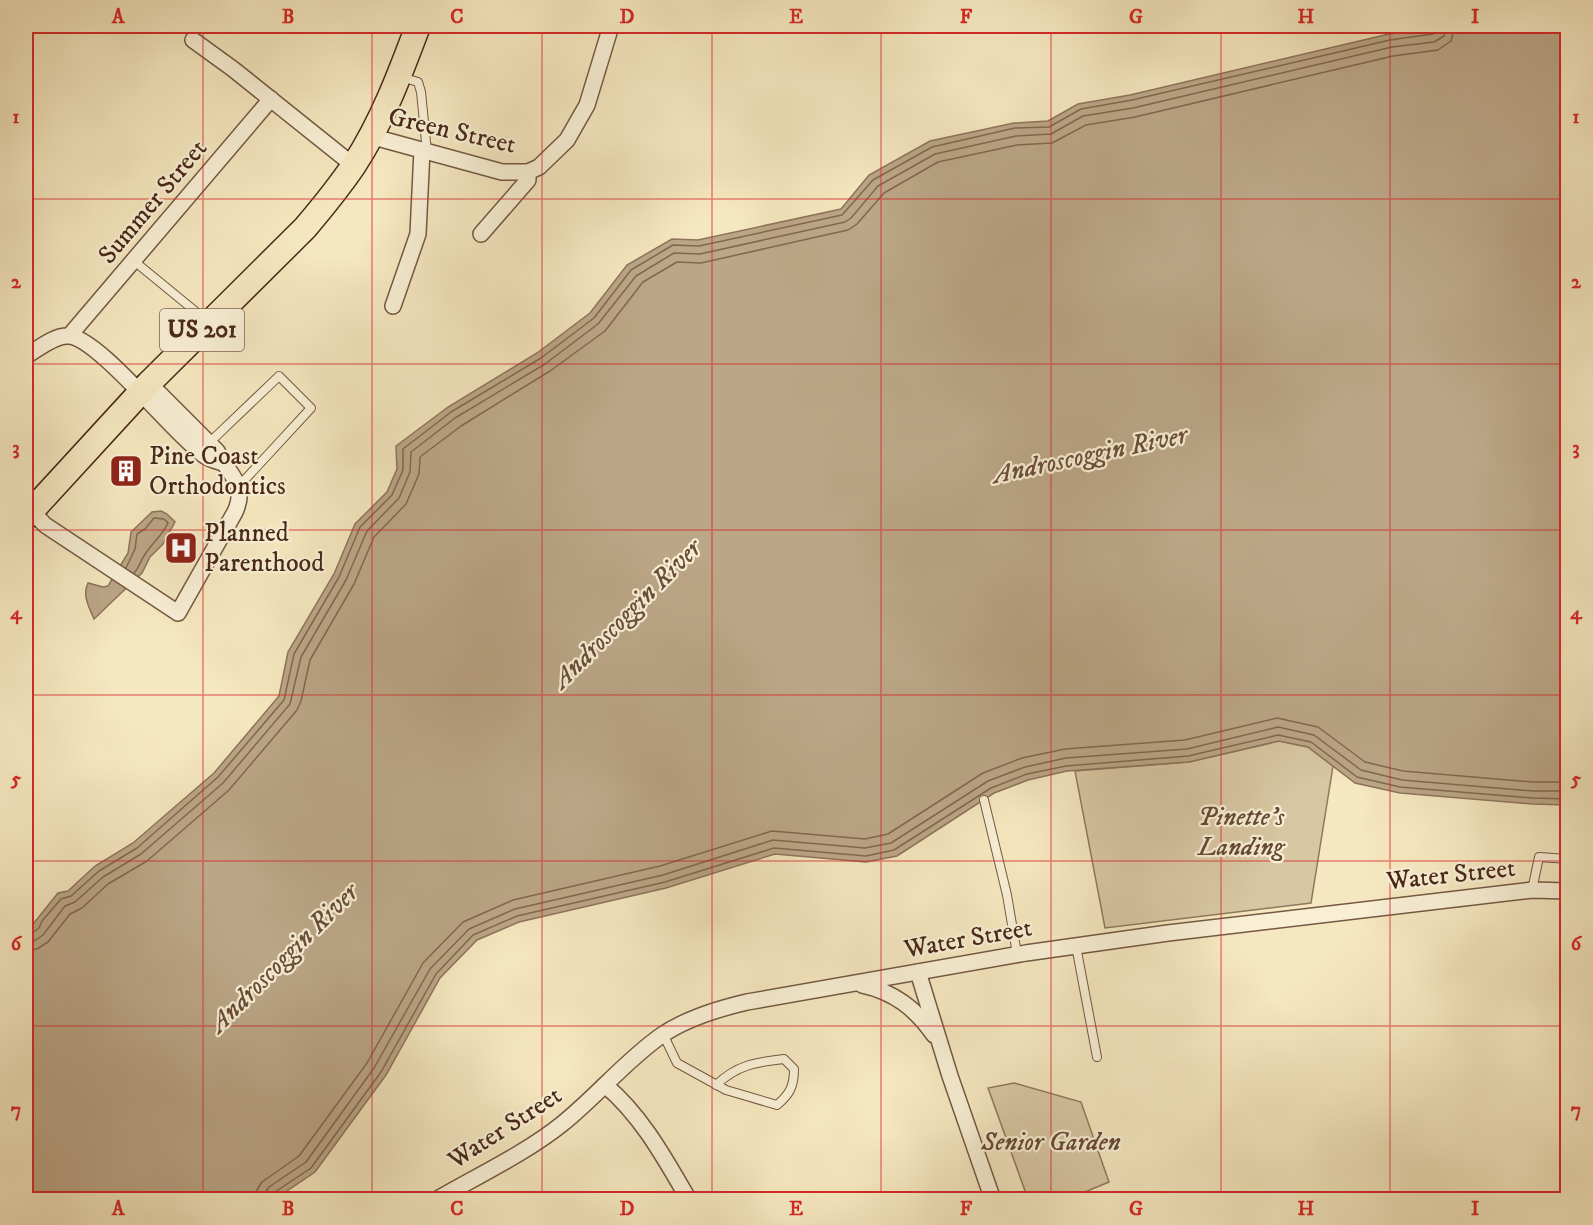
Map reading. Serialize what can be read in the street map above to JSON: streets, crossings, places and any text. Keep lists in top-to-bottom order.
{
  "streets": {
    "main road": ["US 201"],
    "street": ["Green Street", "Summer Street", "Water Street"]
  },
  "crossings": [
    ["Green Street", "US 201"]
  ],
  "water": ["Androscoggin River"],
  "parks": ["Pinette’s Landing", "Senior Garden"],
  "places": {
    "building": ["Pine Coast Orthodontics"],
    "hospital": ["Planned Parenthood"]
  },
  "grid": {
    "columns": [
      "A",
      "B",
      "C",
      "D",
      "E",
      "F",
      "G",
      "H",
      "I"
    ],
    "rows": [
      "1",
      "2",
      "3",
      "4",
      "5",
      "6",
      "7"
    ]
  }
}
